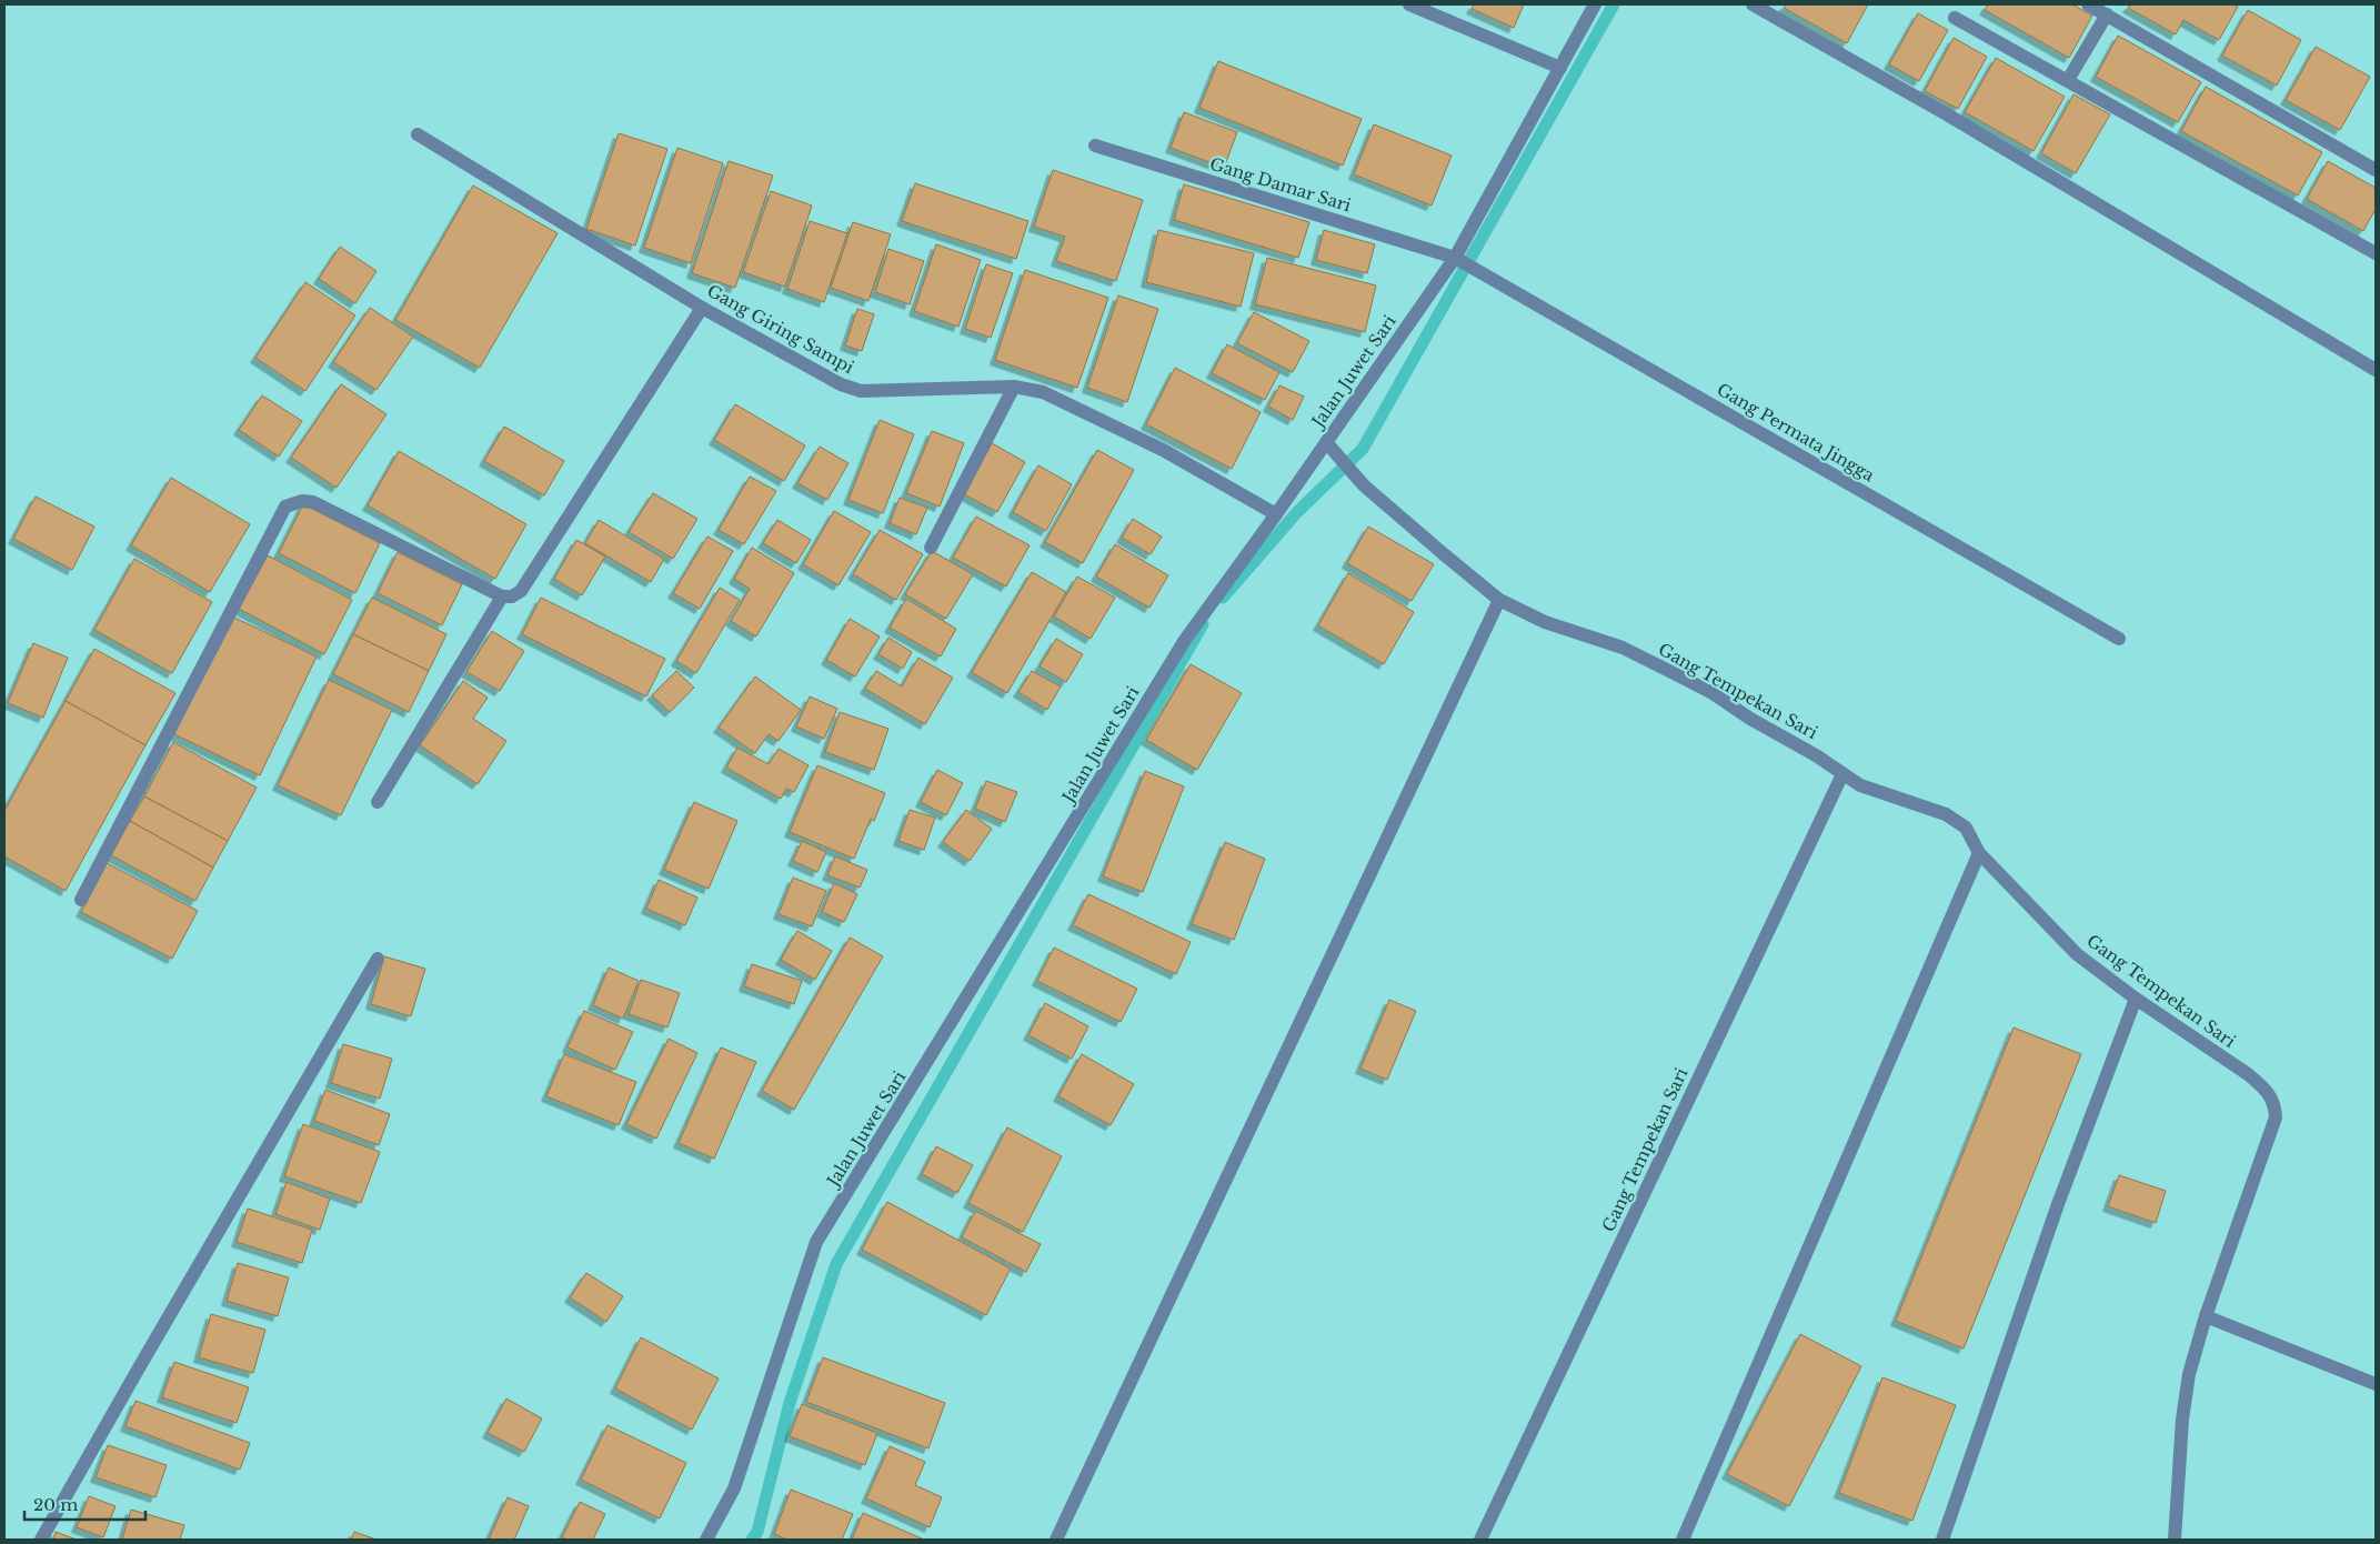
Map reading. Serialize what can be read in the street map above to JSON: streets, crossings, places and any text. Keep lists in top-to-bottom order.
{
  "streets": {
    "street": [
      "Gang Damar Sari",
      "Gang Giring Sampi",
      "Jalan Juwet Sari",
      "Gang Permata Jingga",
      "Gang Tempekan Sari"
    ]
  },
  "crossings": [
    ["Gang Damar Sari", "Jalan Juwet Sari"],
    ["Gang Damar Sari", "Gang Permata Jingga"],
    ["Gang Giring Sampi", "Jalan Juwet Sari"],
    ["Jalan Juwet Sari", "Gang Permata Jingga"],
    ["Jalan Juwet Sari", "Gang Tempekan Sari"]
  ],
  "scale_bar": "20 m"
}
